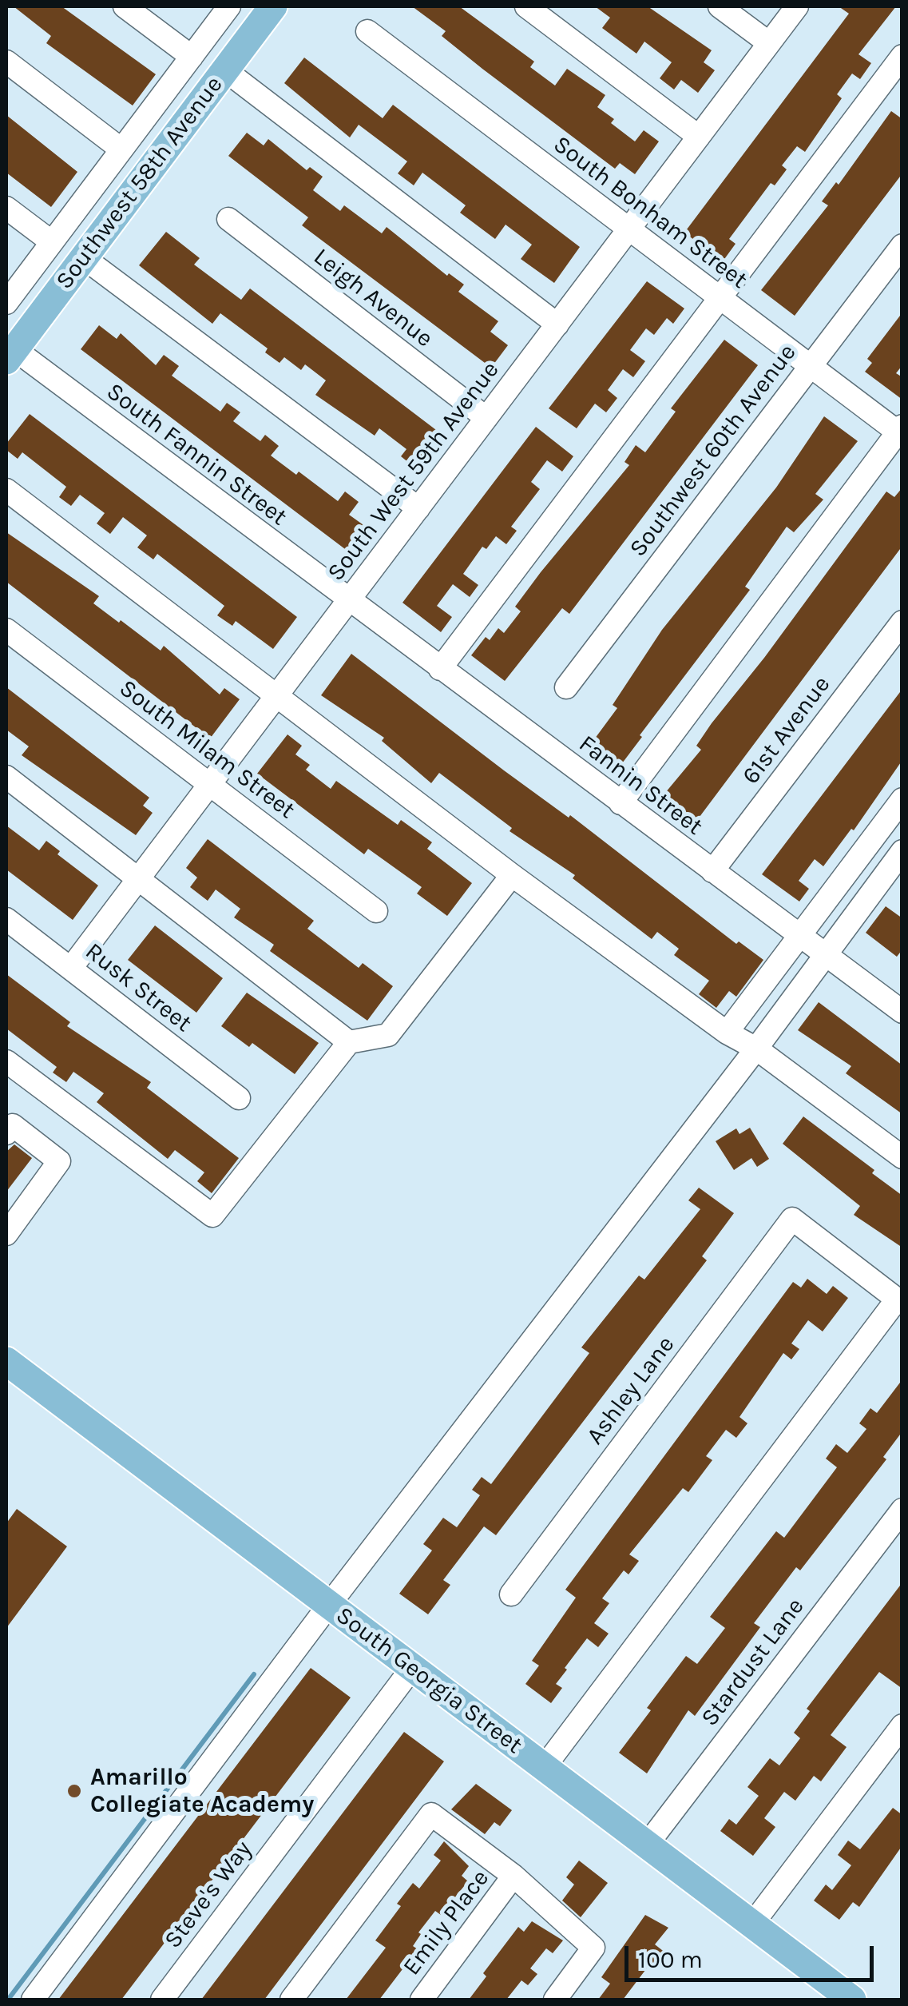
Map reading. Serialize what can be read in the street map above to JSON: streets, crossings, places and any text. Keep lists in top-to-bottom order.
{
  "streets": {
    "main road": ["Southwest 58th Avenue", "South Georgia Street"],
    "street": [
      "South Bonham Street",
      "Leigh Avenue",
      "Southwest 60th Avenue",
      "South Fannin Street",
      "South West 59th Avenue",
      "61st Avenue",
      "South Milam Street",
      "Fannin Street",
      "Rusk Street",
      "Ashley Lane",
      "Stardust Lane",
      "Steve's Way",
      "Emily Place"
    ]
  },
  "crossings": [
    ["Southwest 58th Avenue", "South Fannin Street"],
    ["South Bonham Street", "Southwest 60th Avenue"],
    ["South Bonham Street", "South West 59th Avenue"],
    ["Leigh Avenue", "South West 59th Avenue"],
    ["South Fannin Street", "South West 59th Avenue"],
    ["South Fannin Street", "Fannin Street"],
    ["South West 59th Avenue", "South Milam Street"],
    ["South West 59th Avenue", "Fannin Street"],
    ["South West 59th Avenue", "Rusk Street"],
    ["61st Avenue", "Fannin Street"],
    ["Stardust Lane", "South Georgia Street"],
    ["South Georgia Street", "Steve's Way"]
  ],
  "places": ["Amarillo Collegiate Academy"],
  "scale_bar": "100 m"
}
